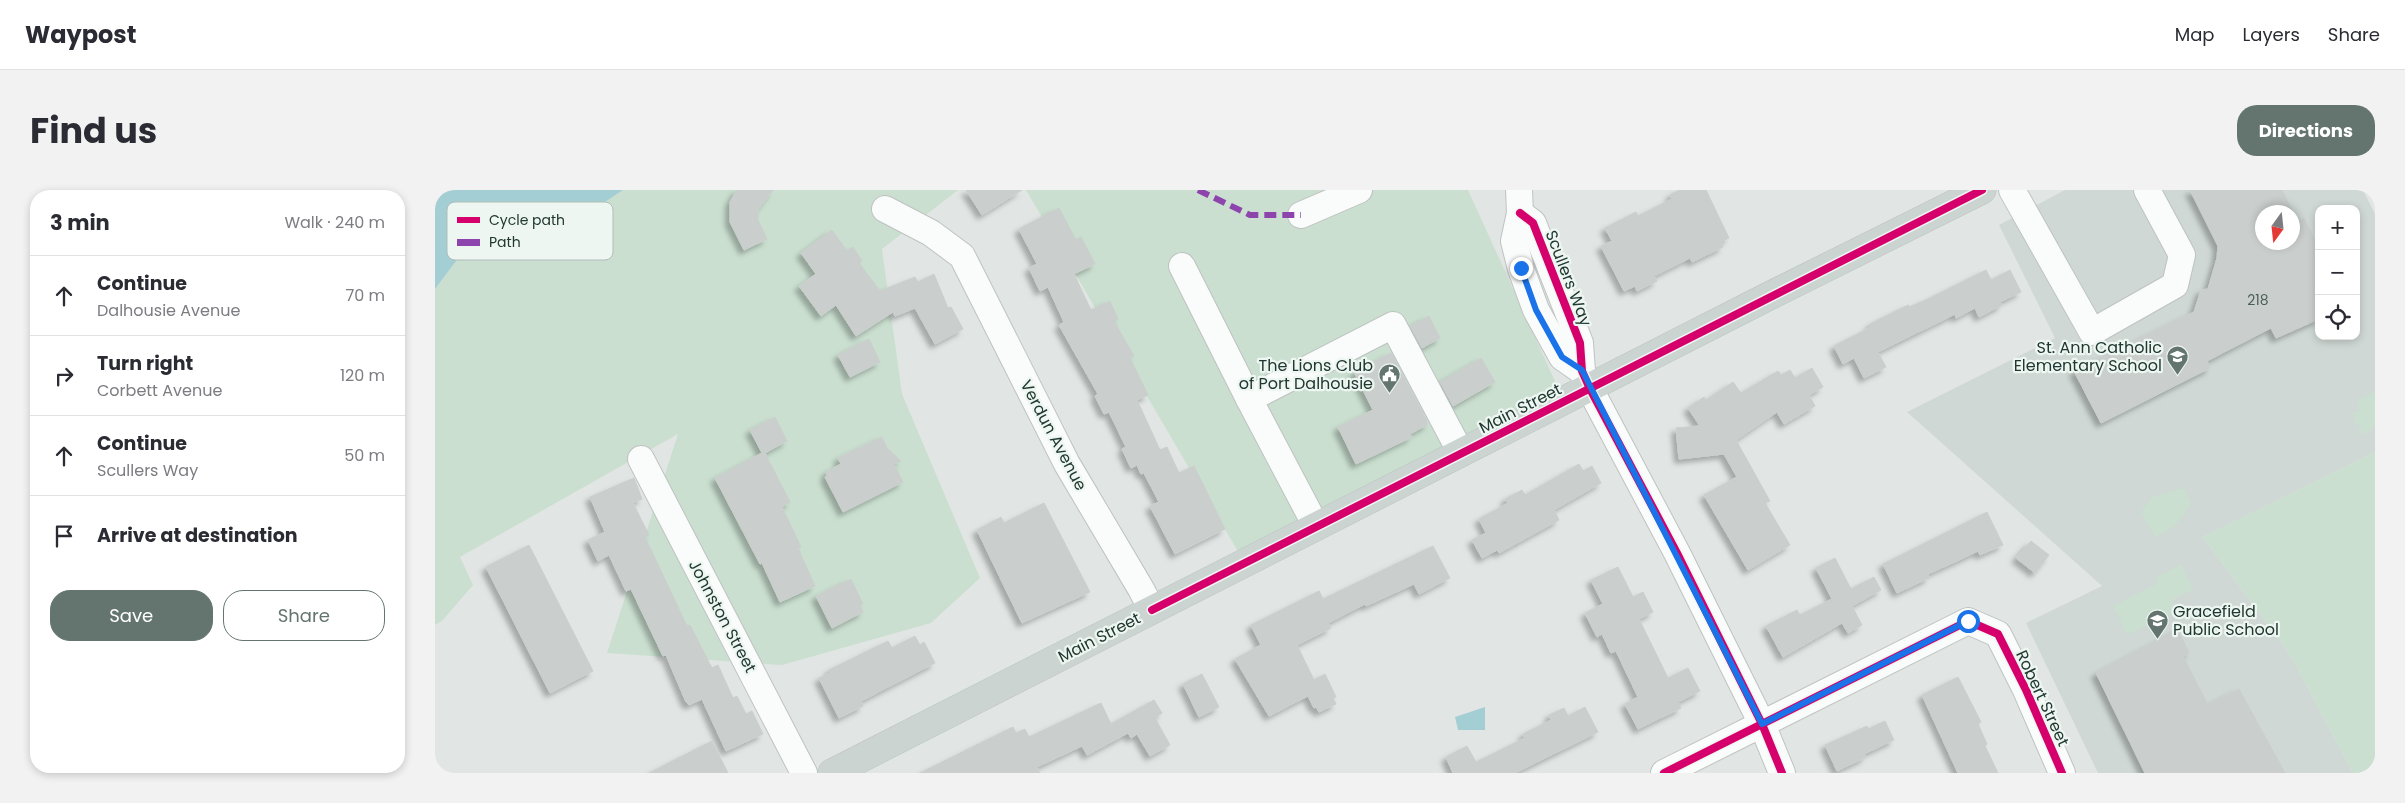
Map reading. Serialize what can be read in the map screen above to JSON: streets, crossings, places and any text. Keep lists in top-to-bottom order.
{
  "streets": {
    "main road": ["Main Street"],
    "street": [
      "Scullers Way",
      "Verdun Avenue",
      "Johnston Street",
      "Robert Street"
    ]
  },
  "crossings": [
    ["Scullers Way", "Main Street"],
    ["Main Street", "Verdun Avenue"]
  ],
  "places": {
    "school or university": ["St. Ann Catholic Elementary School", "Gracefield Public School"],
    "public building": ["The Lions Club of Port Dalhousie"]
  },
  "house_numbers": ["218"],
  "legend": ["Cycle path", "Path"],
  "north": "bottom",
  "page": {
    "header": "Waypost",
    "nav": ["Map", "Layers", "Share"],
    "title": "Find us",
    "buttons": [
      "Directions",
      ["Save", "Share"]
    ],
    "heading": ["3 min", "Walk · 240 m"],
    "map_buttons": ["+", "−"],
    "list": [
      ["Continue", "Dalhousie Avenue", "70 m"],
      ["Turn right", "Corbett Avenue", "120 m"],
      ["Continue", "Scullers Way", "50 m"],
      "Arrive at destination"
    ]
  }
}
